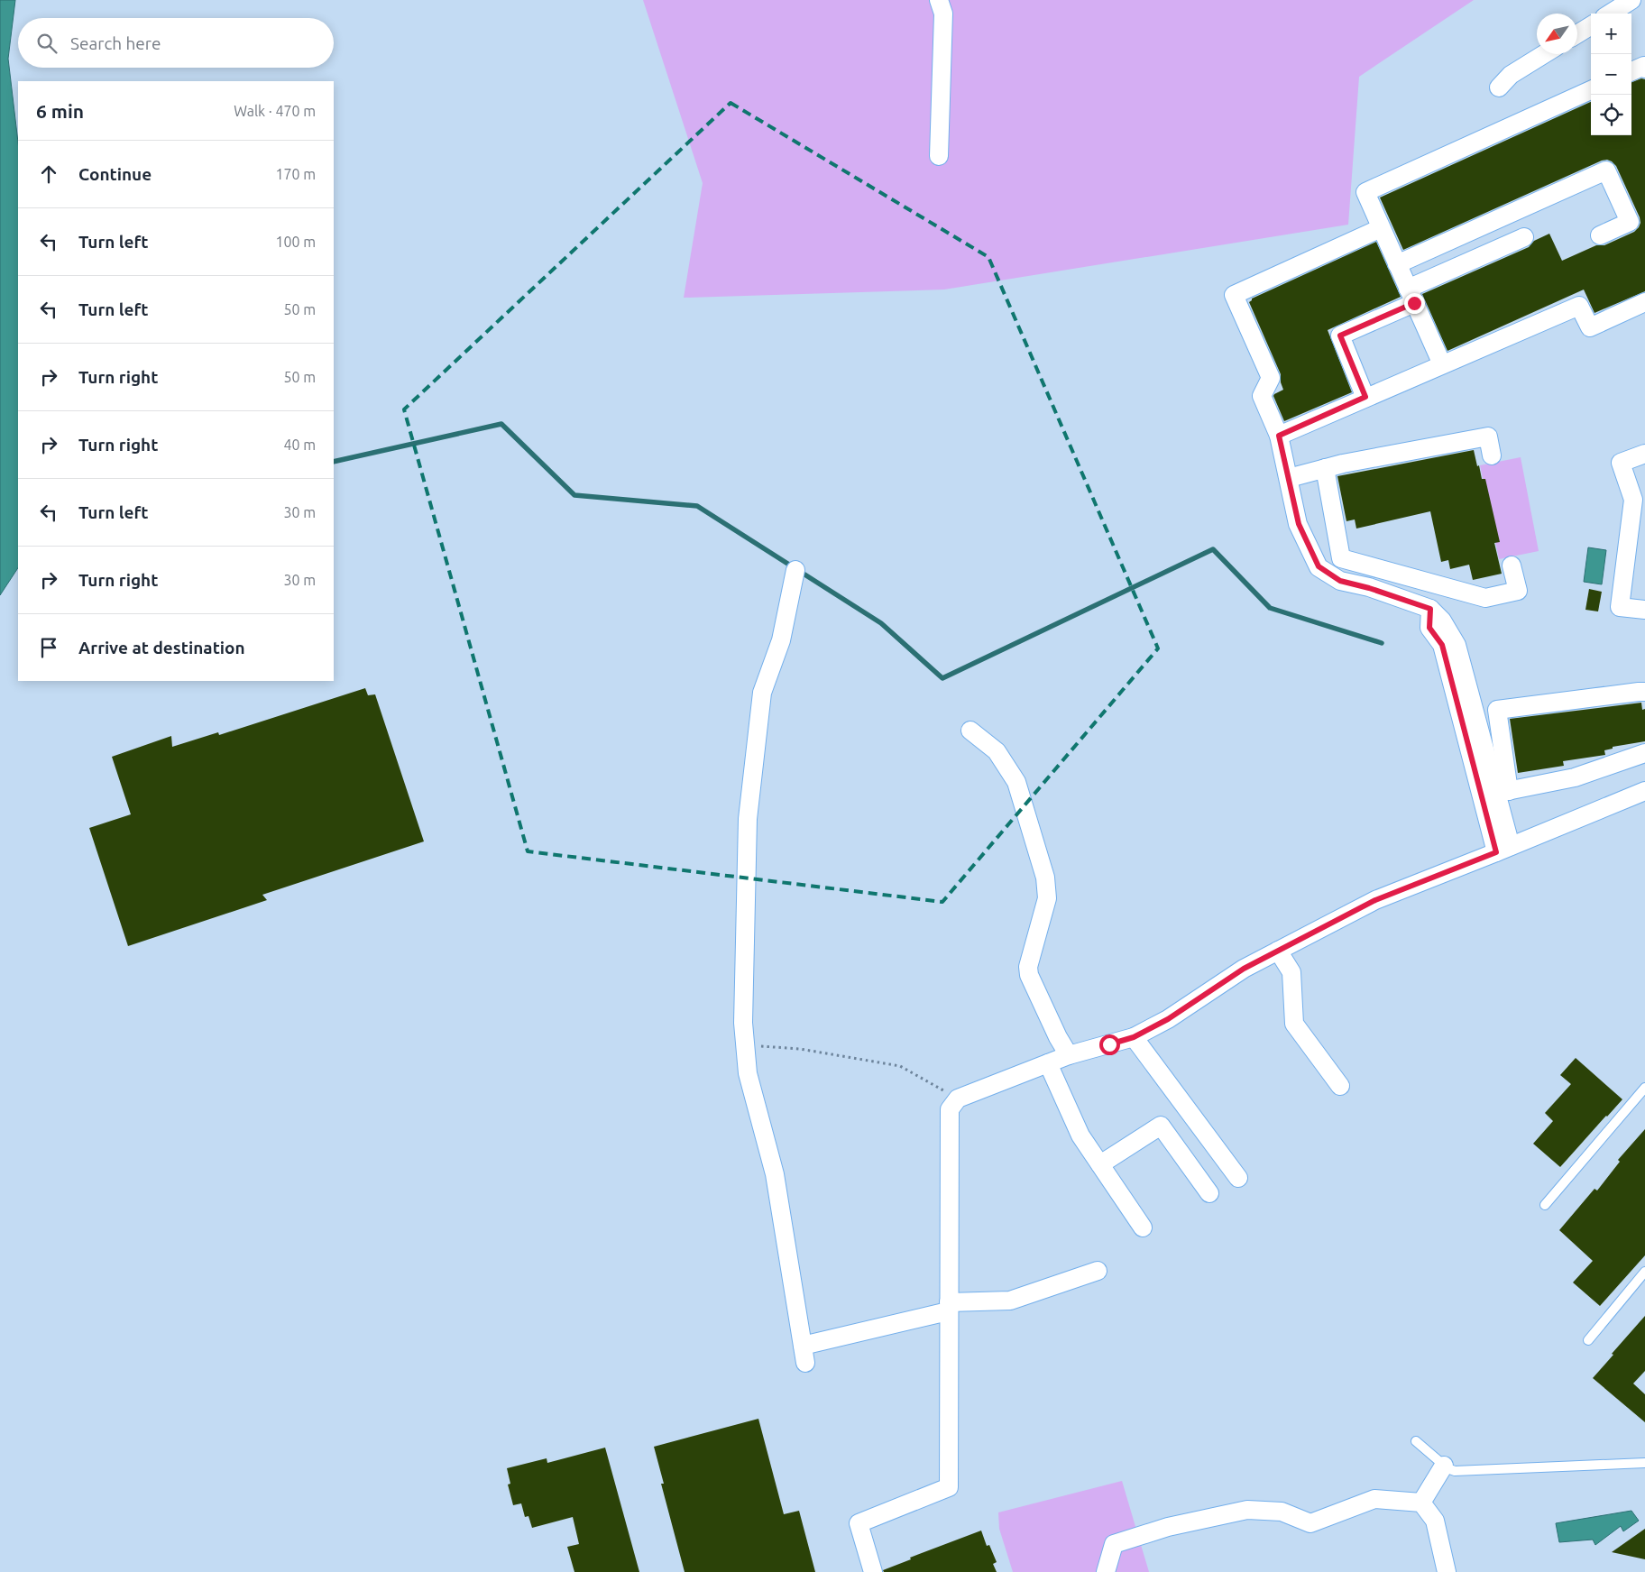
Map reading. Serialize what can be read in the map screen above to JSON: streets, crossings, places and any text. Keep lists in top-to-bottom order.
{
  "north": "bottom left",
  "page": {
    "map_buttons": ["+", "−"],
    "search": "Search here",
    "heading": ["6 min", "Walk · 470 m"],
    "list": [
      ["Continue", "170 m"],
      ["Turn left", "100 m"],
      ["Turn left", "50 m"],
      ["Turn right", "50 m"],
      ["Turn right", "40 m"],
      ["Turn left", "30 m"],
      ["Turn right", "30 m"],
      "Arrive at destination"
    ]
  }
}
